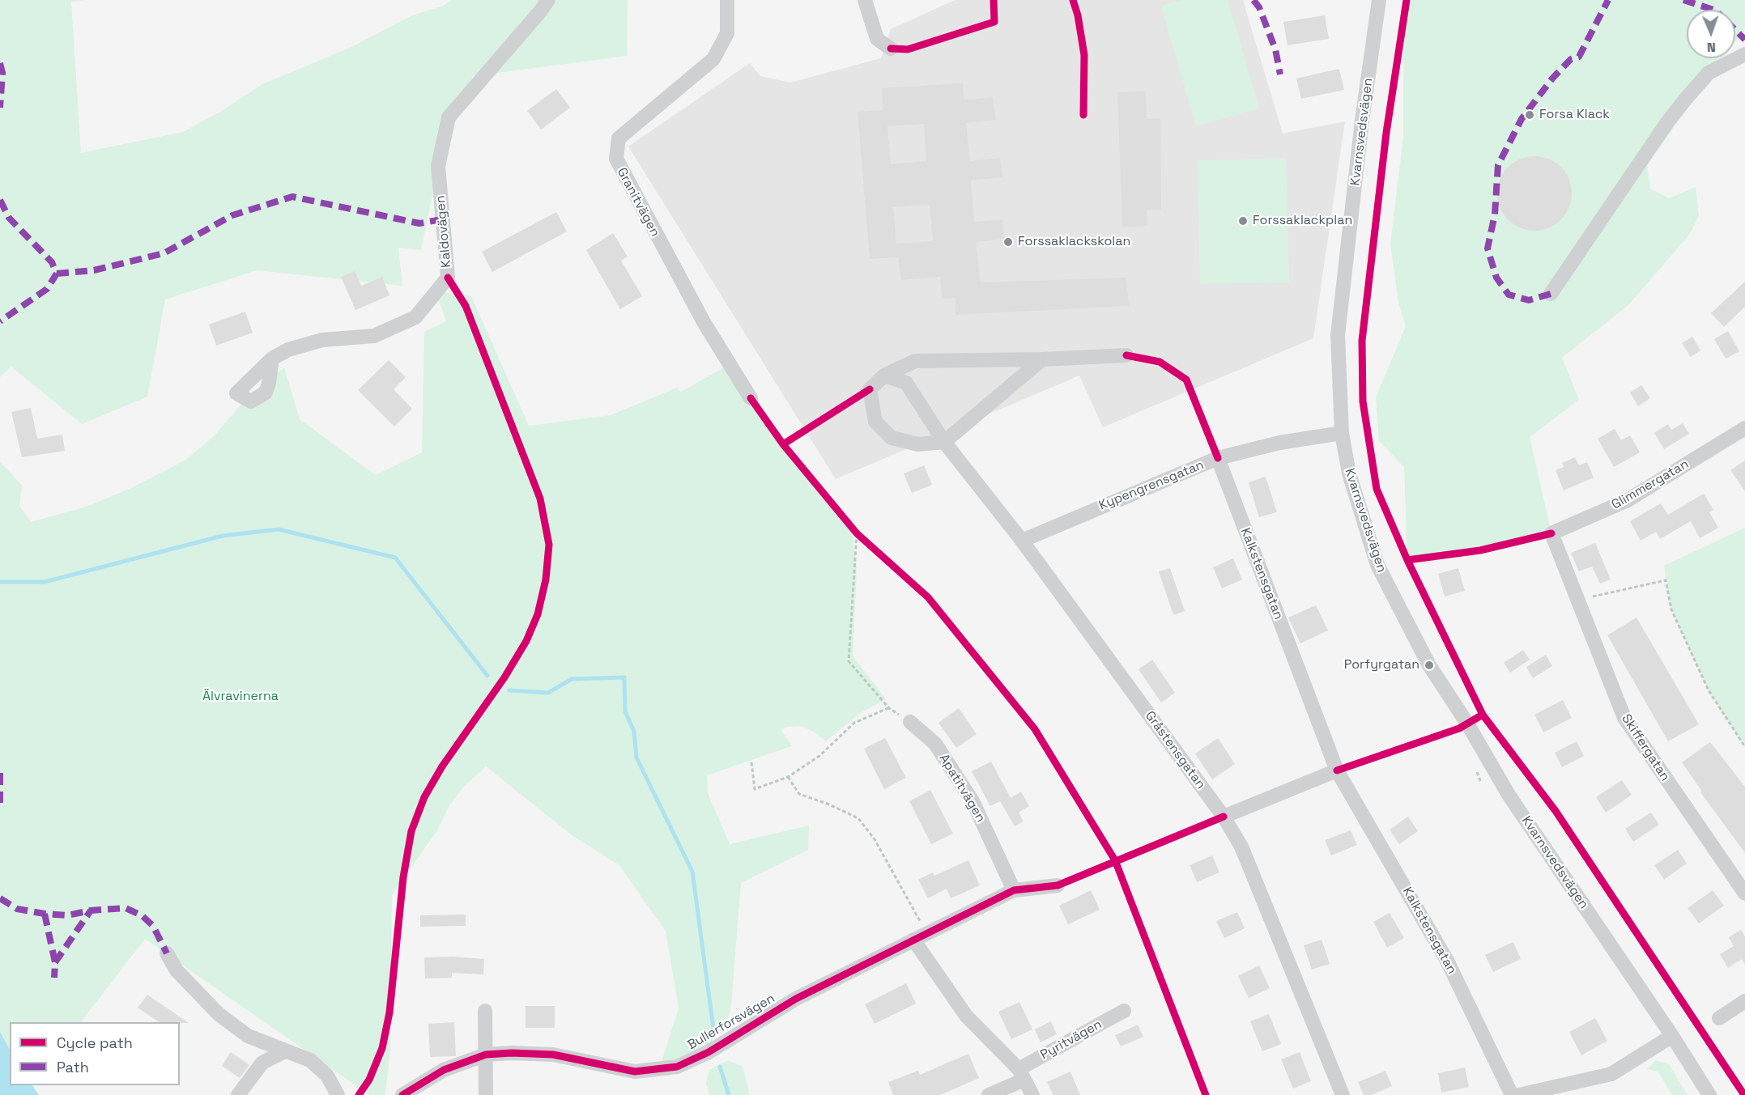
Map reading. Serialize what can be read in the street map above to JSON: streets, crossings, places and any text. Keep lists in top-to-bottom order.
{
  "streets": {
    "street": [
      "Kvarnsvedsvägen",
      "Granitvägen",
      "Kaldovägen",
      "Glimmergatan",
      "Kypengrensgatan",
      "Kalkstensgatan",
      "Skiffergatan",
      "Gråstensgatan",
      "Apatitvägen",
      "Bullerforsvägen",
      "Pyritvägen"
    ]
  },
  "crossings": [
    ["Kvarnsvedsvägen", "Kypengrensgatan"],
    ["Glimmergatan", "Skiffergatan"],
    ["Kypengrensgatan", "Kalkstensgatan"],
    ["Kypengrensgatan", "Gråstensgatan"],
    ["Apatitvägen", "Bullerforsvägen"]
  ],
  "parks": ["Älvravinerna"],
  "places": [
    "Forsa Klack",
    "Forssaklackplan",
    "Forssaklackskolan",
    "Porfyrgatan"
  ],
  "legend": ["Cycle path", "Path"],
  "north": "bottom"
}
